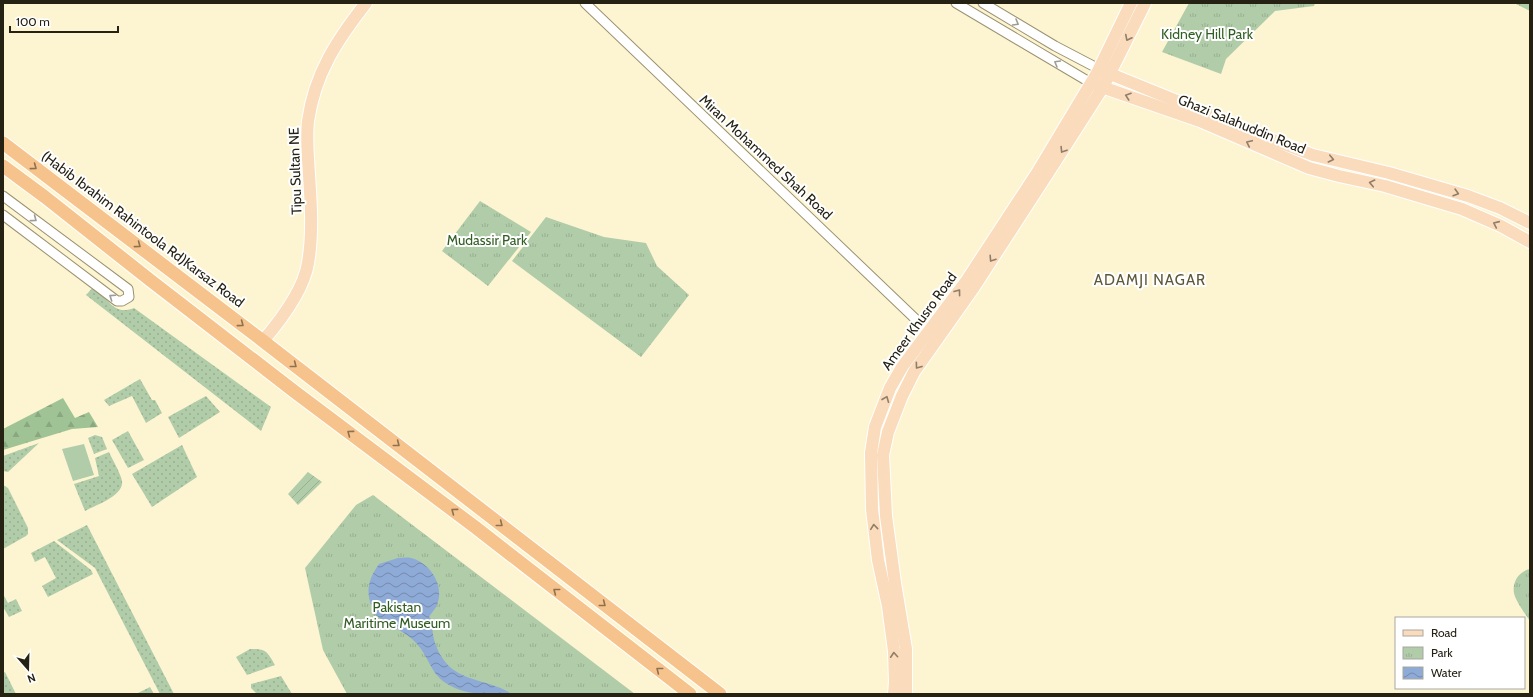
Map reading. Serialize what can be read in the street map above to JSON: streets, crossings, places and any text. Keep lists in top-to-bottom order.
{
  "streets": {
    "highway": ["(Habib Ibrahim Rahintoola Rd)Karsaz Road"],
    "main road": ["Ghazi Salahuddin Road", "Tipu Sultan NE", "Ameer Khusro Road"],
    "street": ["Miran Mohammed Shah Road"]
  },
  "crossings": [
    ["Ghazi Salahuddin Road", "Ameer Khusro Road"],
    ["Miran Mohammed Shah Road", "Ameer Khusro Road"],
    ["Tipu Sultan NE", "(Habib Ibrahim Rahintoola Rd)Karsaz Road"]
  ],
  "districts": ["ADAMJI NAGAR"],
  "parks": ["Kidney Hill Park", "Mudassir Park", "Pakistan Maritime Museum"],
  "legend": ["Road", "Park", "Water"],
  "scale_bar": "100 m",
  "north": "bottom"
}
